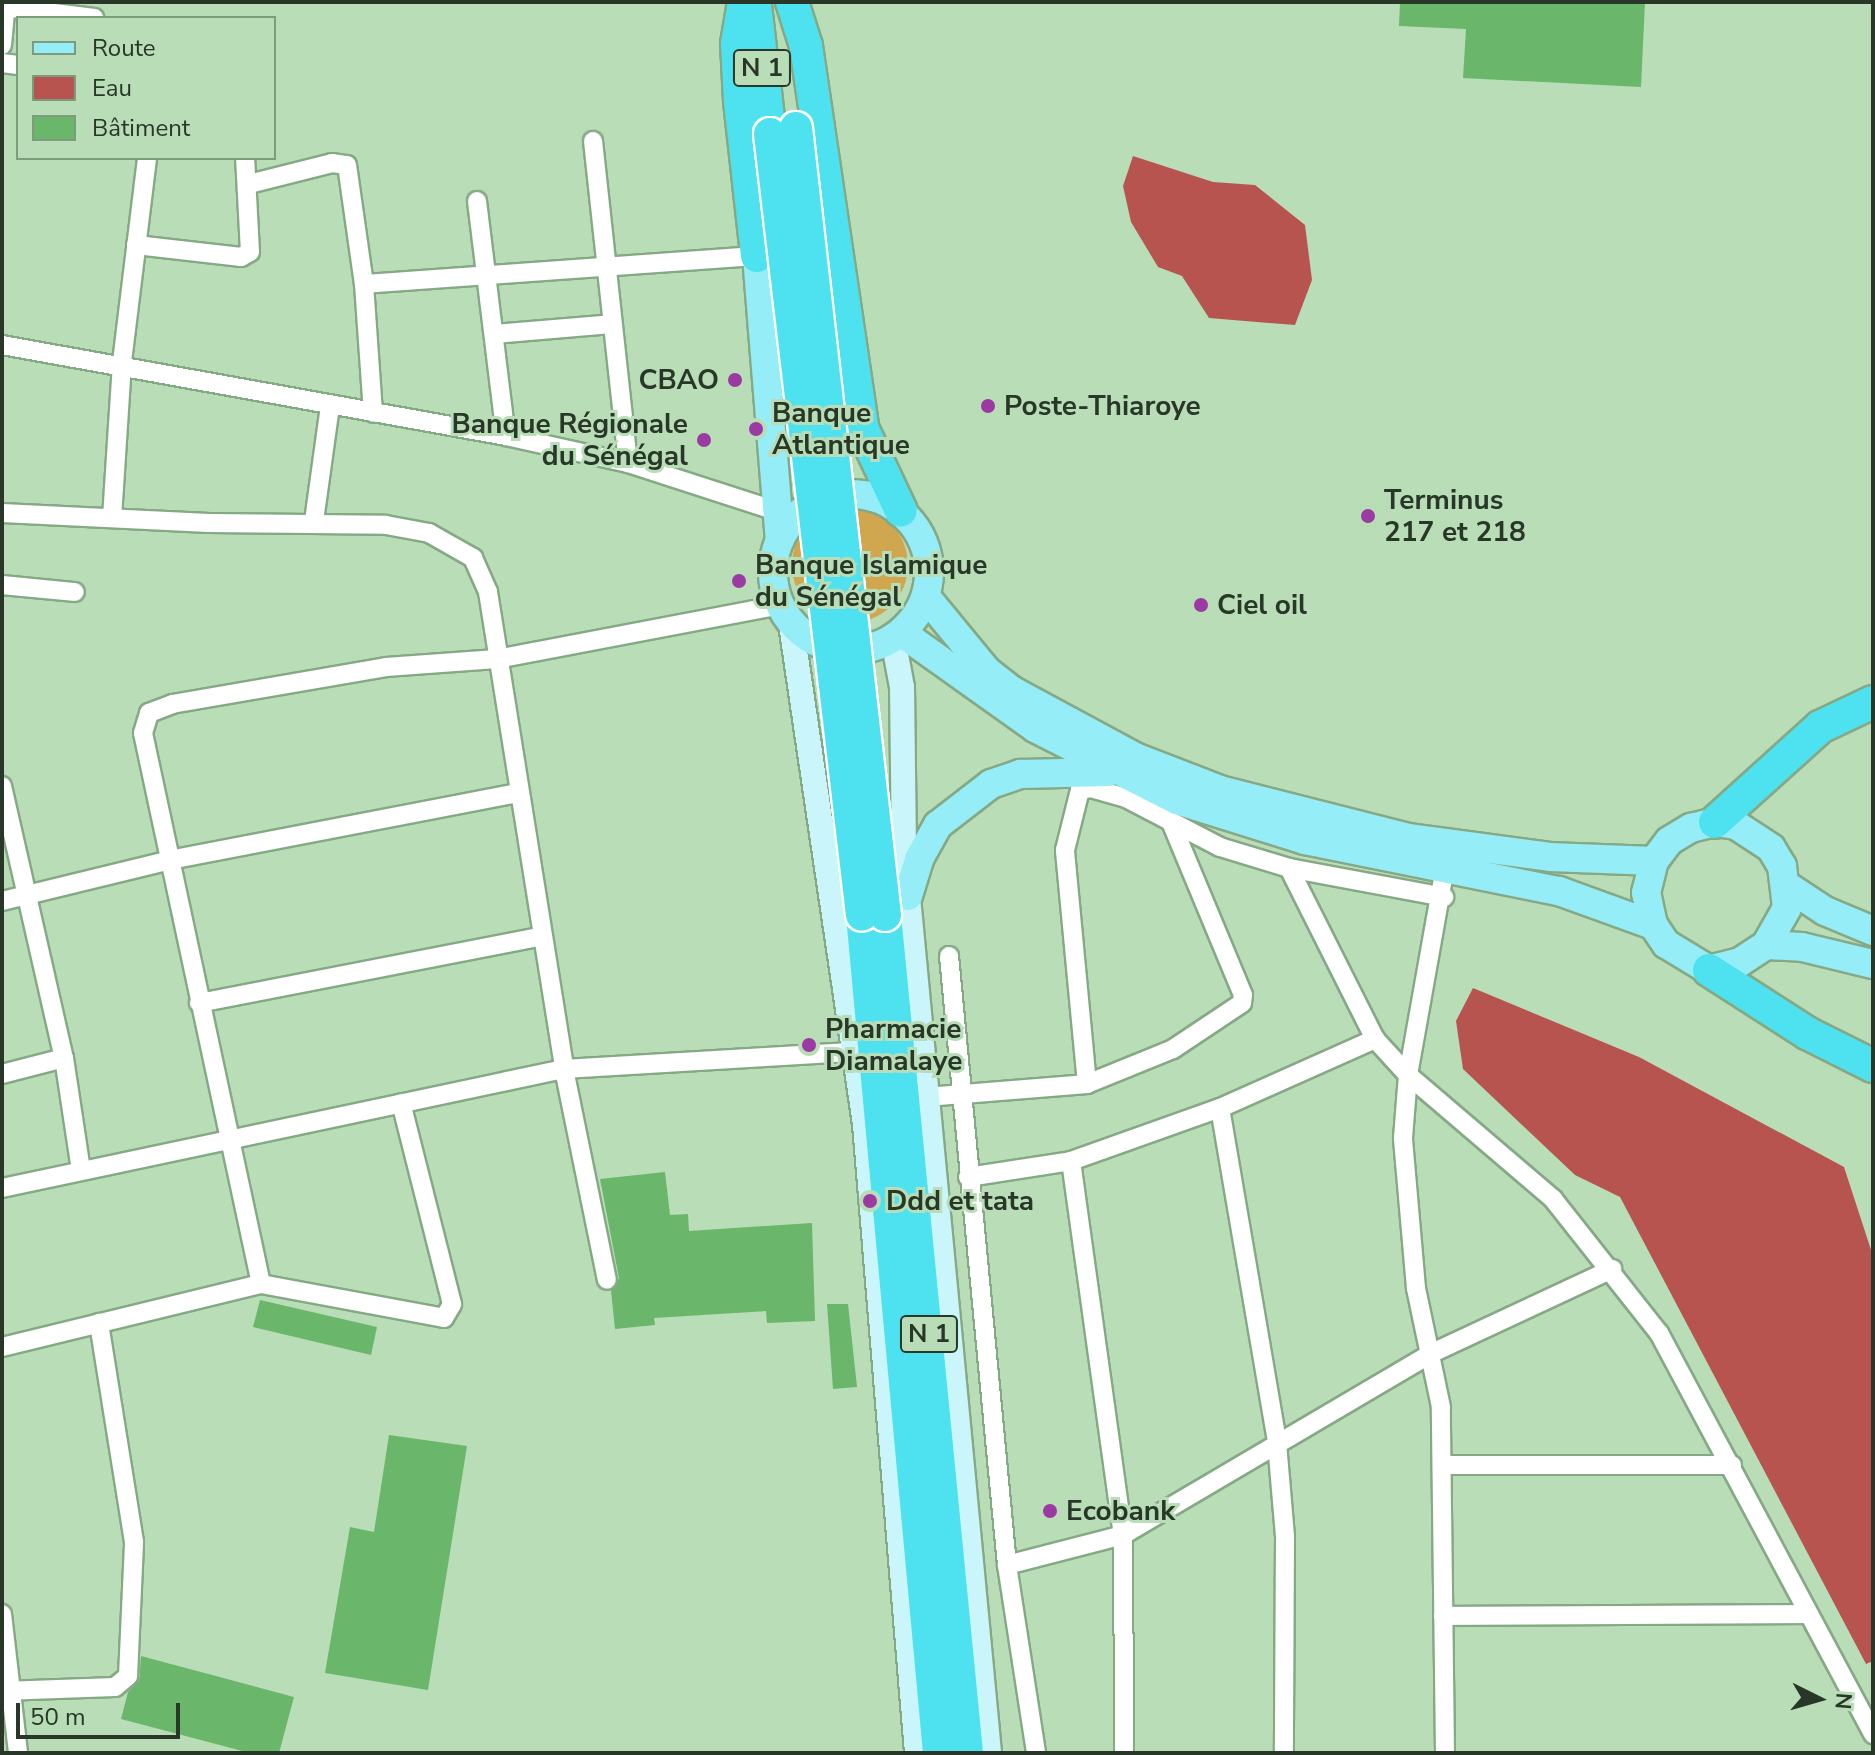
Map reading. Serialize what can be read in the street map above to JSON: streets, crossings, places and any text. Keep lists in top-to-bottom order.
{
  "streets": {
    "highway": ["N 1"]
  },
  "places": [
    "CBAO",
    "Poste-Thiaroye",
    "Banque Atlantique",
    "Banque Régionale du Sénégal",
    "Terminus 217 et 218",
    "Banque Islamique du Sénégal",
    "Ciel oil",
    "Pharmacie Diamalaye",
    "Ddd et tata",
    "Ecobank"
  ],
  "legend": ["Route", "Eau", "Bâtiment"],
  "scale_bar": "50 m",
  "north": "right"
}
